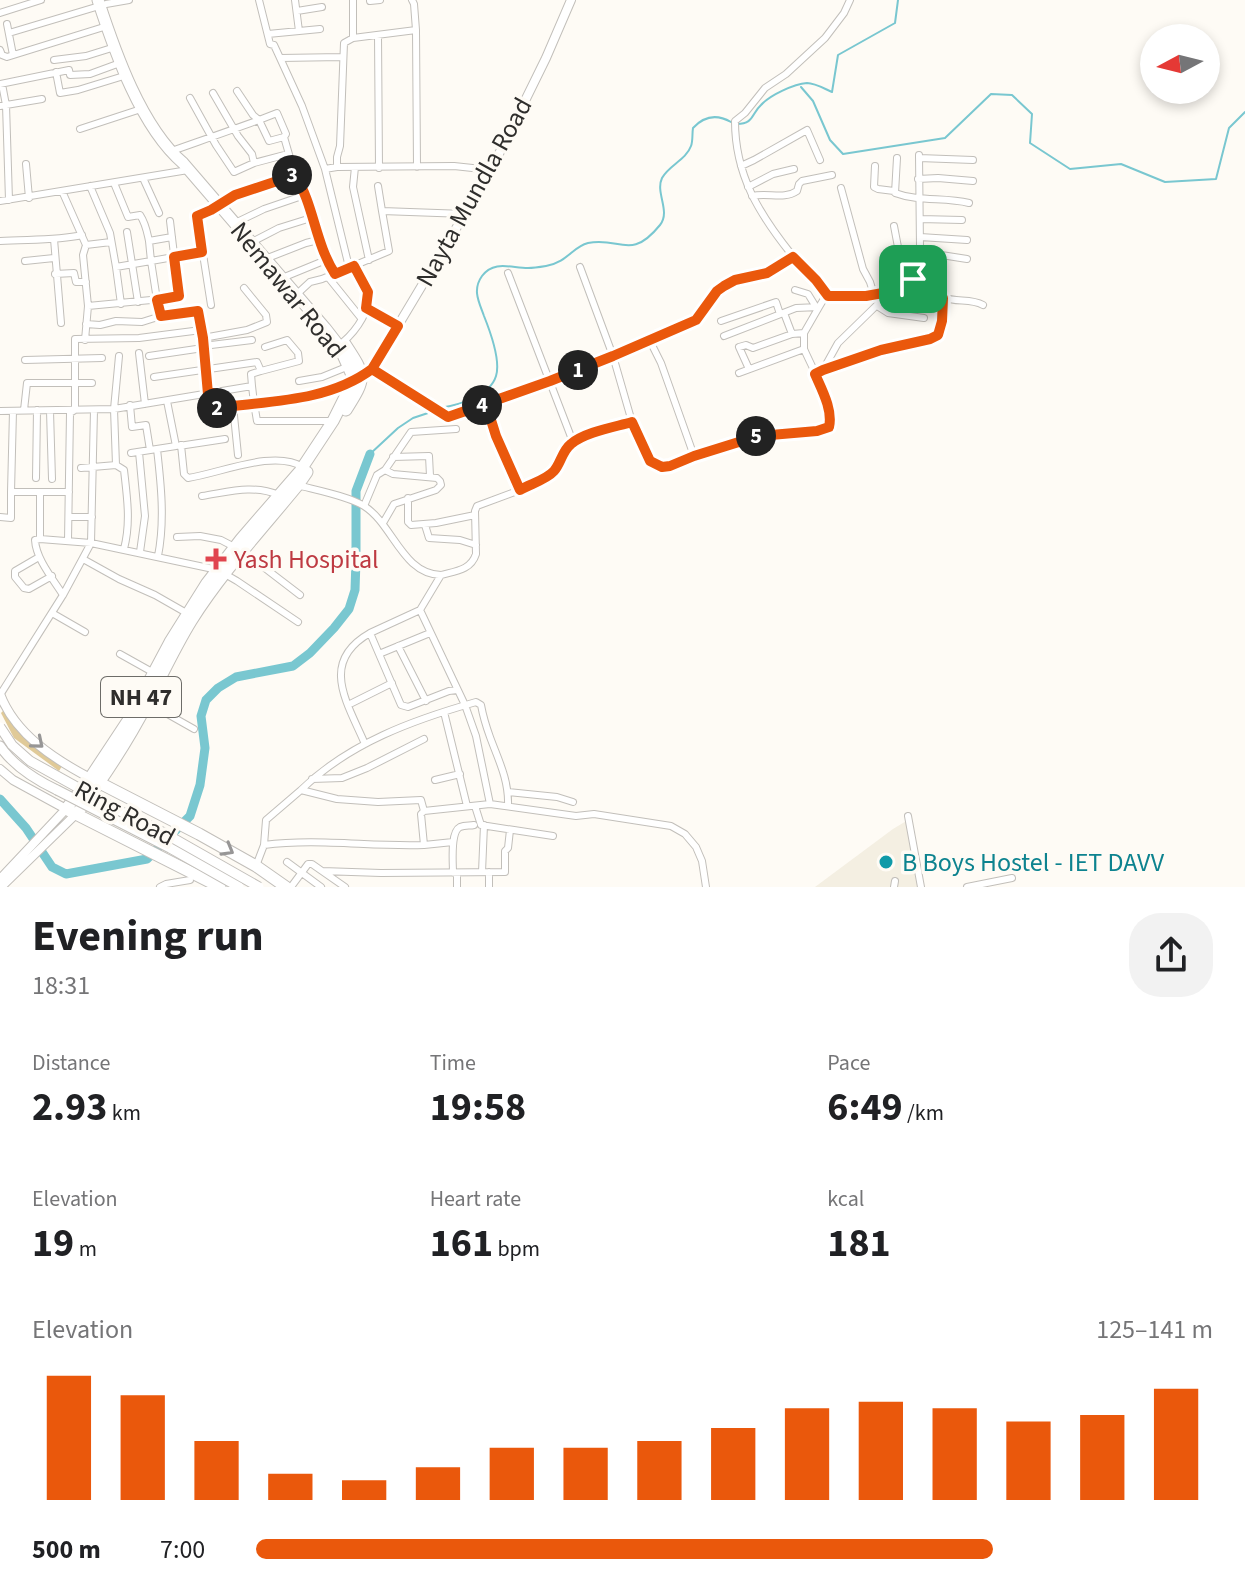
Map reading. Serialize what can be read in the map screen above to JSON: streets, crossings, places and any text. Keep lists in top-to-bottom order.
{
  "streets": {
    "highway": ["Nemawar Road", "NH 47"],
    "main road": ["Nayta Mundla Road", "Ring Road"]
  },
  "crossings": [
    ["Nayta Mundla Road", "Nemawar Road"]
  ],
  "places": {
    "health": ["Yash Hospital"],
    "other": ["B Boys Hostel - IET DAVV"]
  },
  "north": "left",
  "page": {
    "pins": [
      "3",
      "1",
      "4",
      "2",
      "5"
    ],
    "heading": ["Evening run", "18:31"],
    "stats": [
      ["Distance", "2.93 km"],
      ["Time", "19:58"],
      ["Pace", "6:49 /km"],
      ["Elevation", "19 m"],
      ["Heart rate", "161 bpm"],
      ["kcal", "181"]
    ],
    "chart": ["Elevation", "125–141 m"],
    "list": [
      {
        "name": "500 m",
        "note": "7:00"
      }
    ]
  }
}
